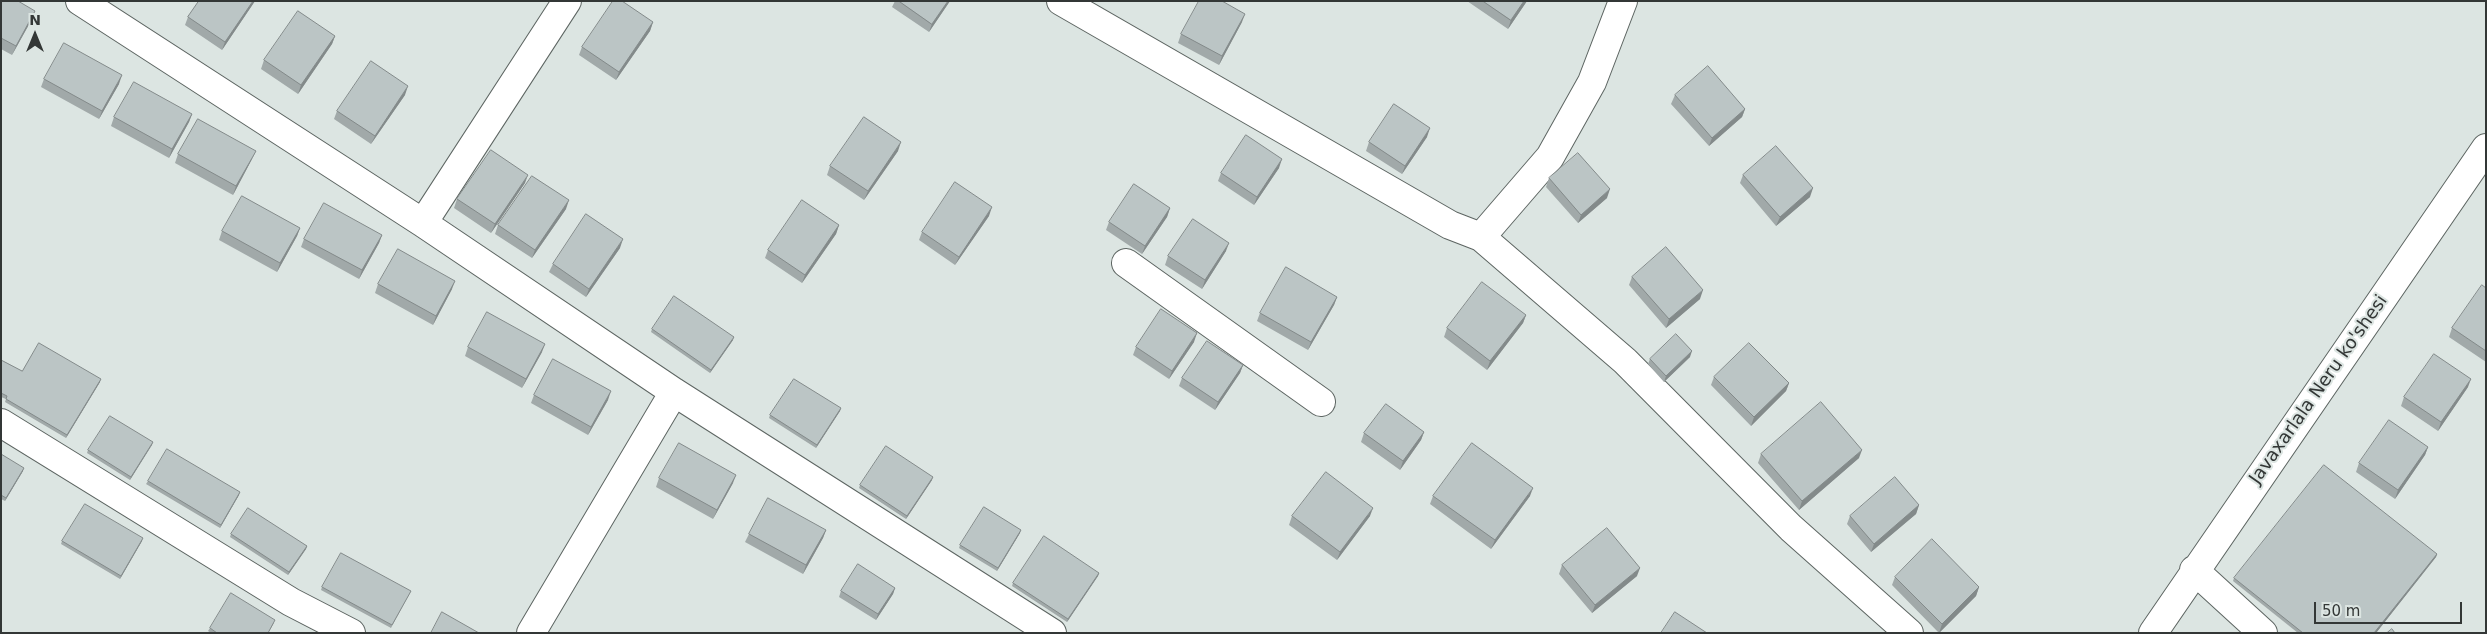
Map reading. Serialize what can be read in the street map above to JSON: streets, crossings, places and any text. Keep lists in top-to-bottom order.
{
  "streets": {
    "street": ["Javaxarlala Neru ko'shesi"]
  },
  "scale_bar": "50 m",
  "north": "top"
}
